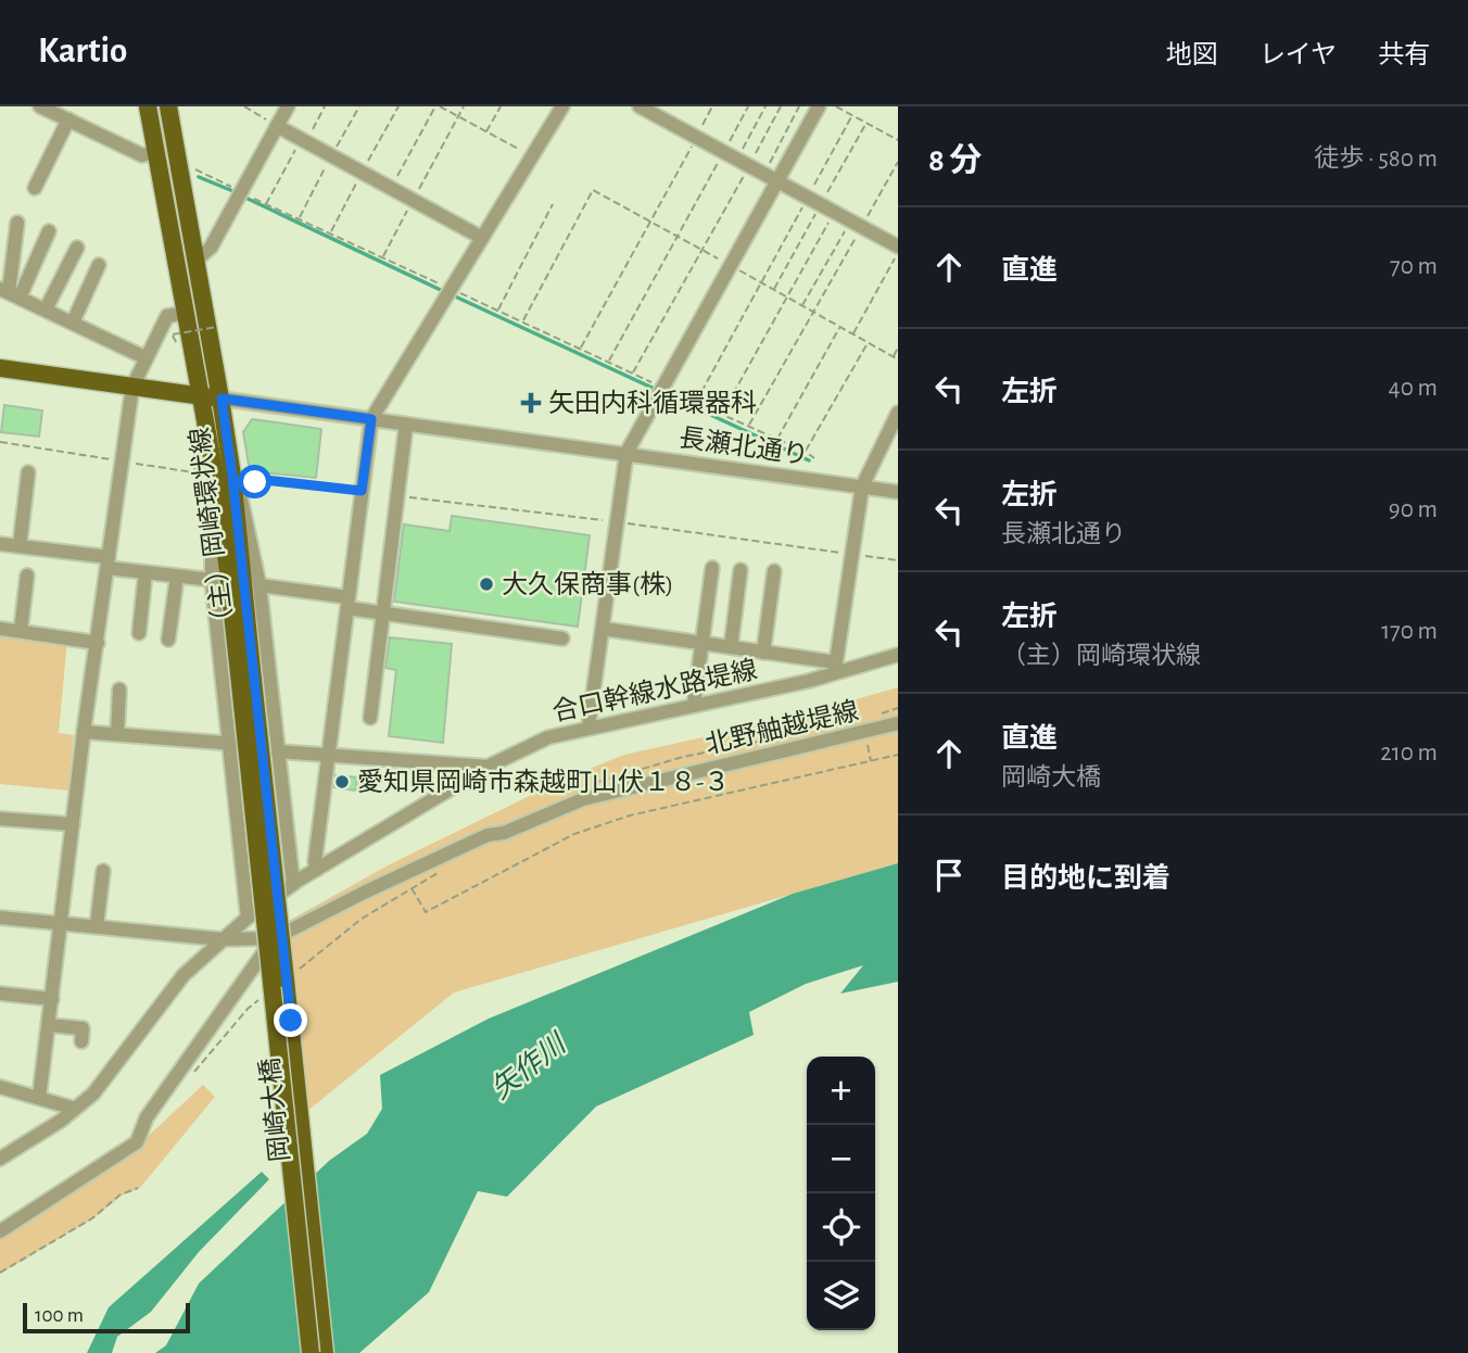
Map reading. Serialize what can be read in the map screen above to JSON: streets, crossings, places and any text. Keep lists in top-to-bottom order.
{
  "streets": {
    "main road": ["（主）岡崎環状線", "岡崎大橋"],
    "street": ["長瀬北通り", "合口幹線水路堤線", "北野舳越堤線"]
  },
  "crossings": [
    ["長瀬北通り", "（主）岡崎環状線"],
    ["（主）岡崎環状線", "岡崎大橋"]
  ],
  "water": ["矢作川"],
  "places": {
    "health": ["矢田内科循環器科"],
    "other": ["大久保商事(株)", "愛知県岡崎市森越町山伏１８‐３"]
  },
  "scale_bar": "100 m",
  "page": {
    "header": "Kartio",
    "nav": ["地図", "レイヤ", "共有"],
    "heading": ["8 分", "徒歩 · 580 m"],
    "list": [
      ["直進", "70 m"],
      ["左折", "40 m"],
      ["左折", "長瀬北通り", "90 m"],
      ["左折", "（主）岡崎環状線", "170 m"],
      ["直進", "岡崎大橋", "210 m"],
      "目的地に到着"
    ],
    "map_buttons": ["+", "−"],
    "scale": "100 m"
  }
}
